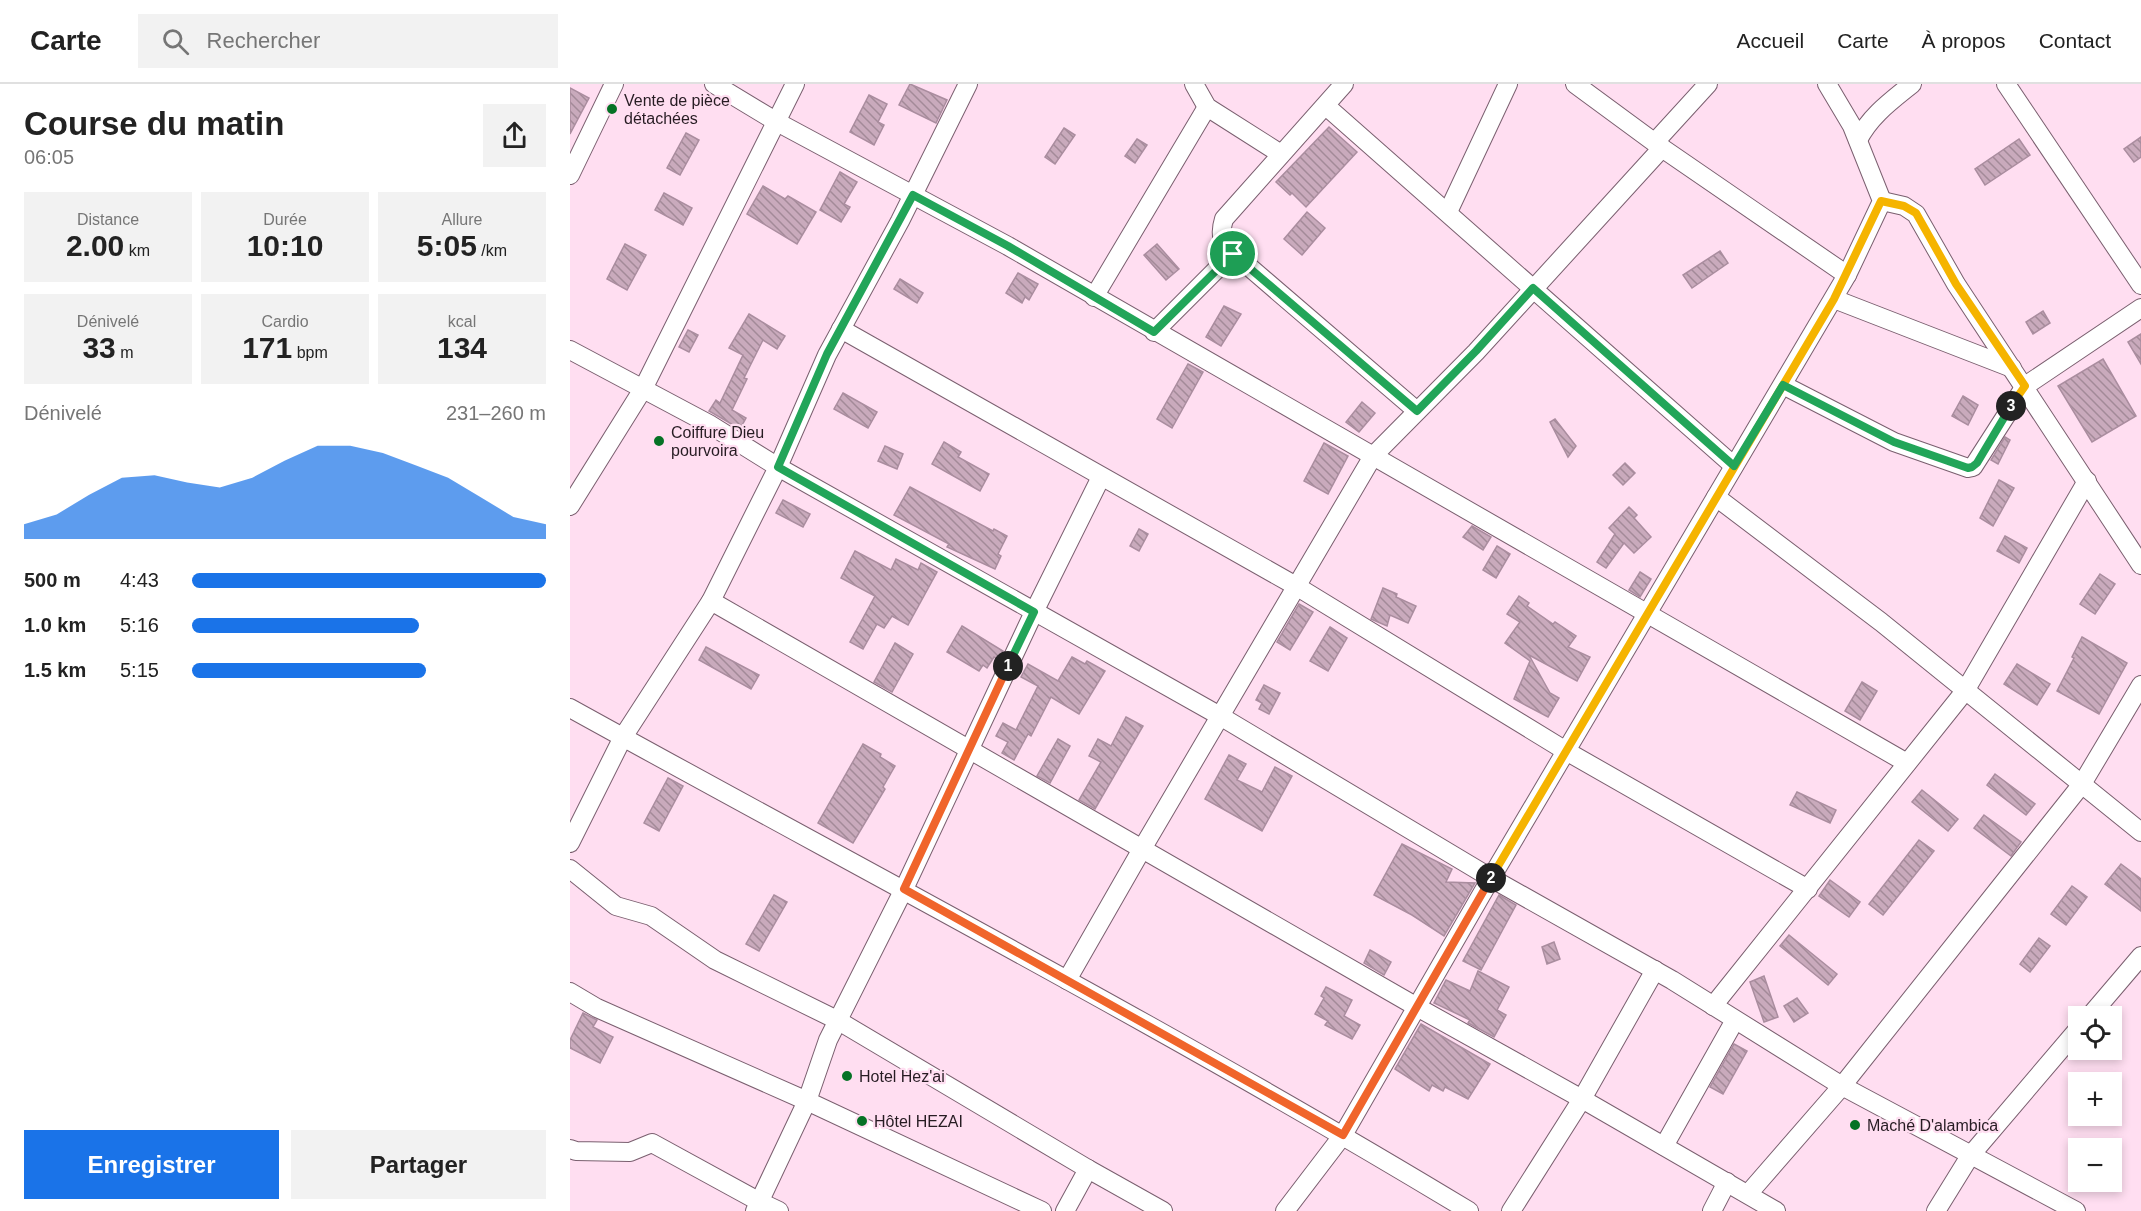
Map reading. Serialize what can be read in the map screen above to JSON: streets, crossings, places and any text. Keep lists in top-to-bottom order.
{
  "places": [
    "Vente de pièce détachées",
    "Coiffure Dieu pourvoira",
    "Hotel Hez'ai",
    "Hôtel HEZAI",
    "Maché D'alambica"
  ],
  "page": {
    "header": "Carte",
    "search": "Rechercher",
    "nav": [
      "Accueil",
      "Carte",
      "À propos",
      "Contact"
    ],
    "heading": ["Course du matin", "06:05"],
    "stats": [
      ["Distance", "2.00 km"],
      ["Durée", "10:10"],
      ["Allure", "5:05 /km"],
      ["Dénivelé", "33 m"],
      ["Cardio", "171 bpm"],
      ["kcal", "134"]
    ],
    "chart": ["Dénivelé", "231–260 m"],
    "pins": ["3", "1", "2"],
    "list": [
      {
        "name": "500 m",
        "note": "4:43"
      },
      {
        "name": "1.0 km",
        "note": "5:16"
      },
      {
        "name": "1.5 km",
        "note": "5:15"
      }
    ],
    "map_buttons": ["+", "−"],
    "buttons": ["Enregistrer", "Partager"]
  }
}
